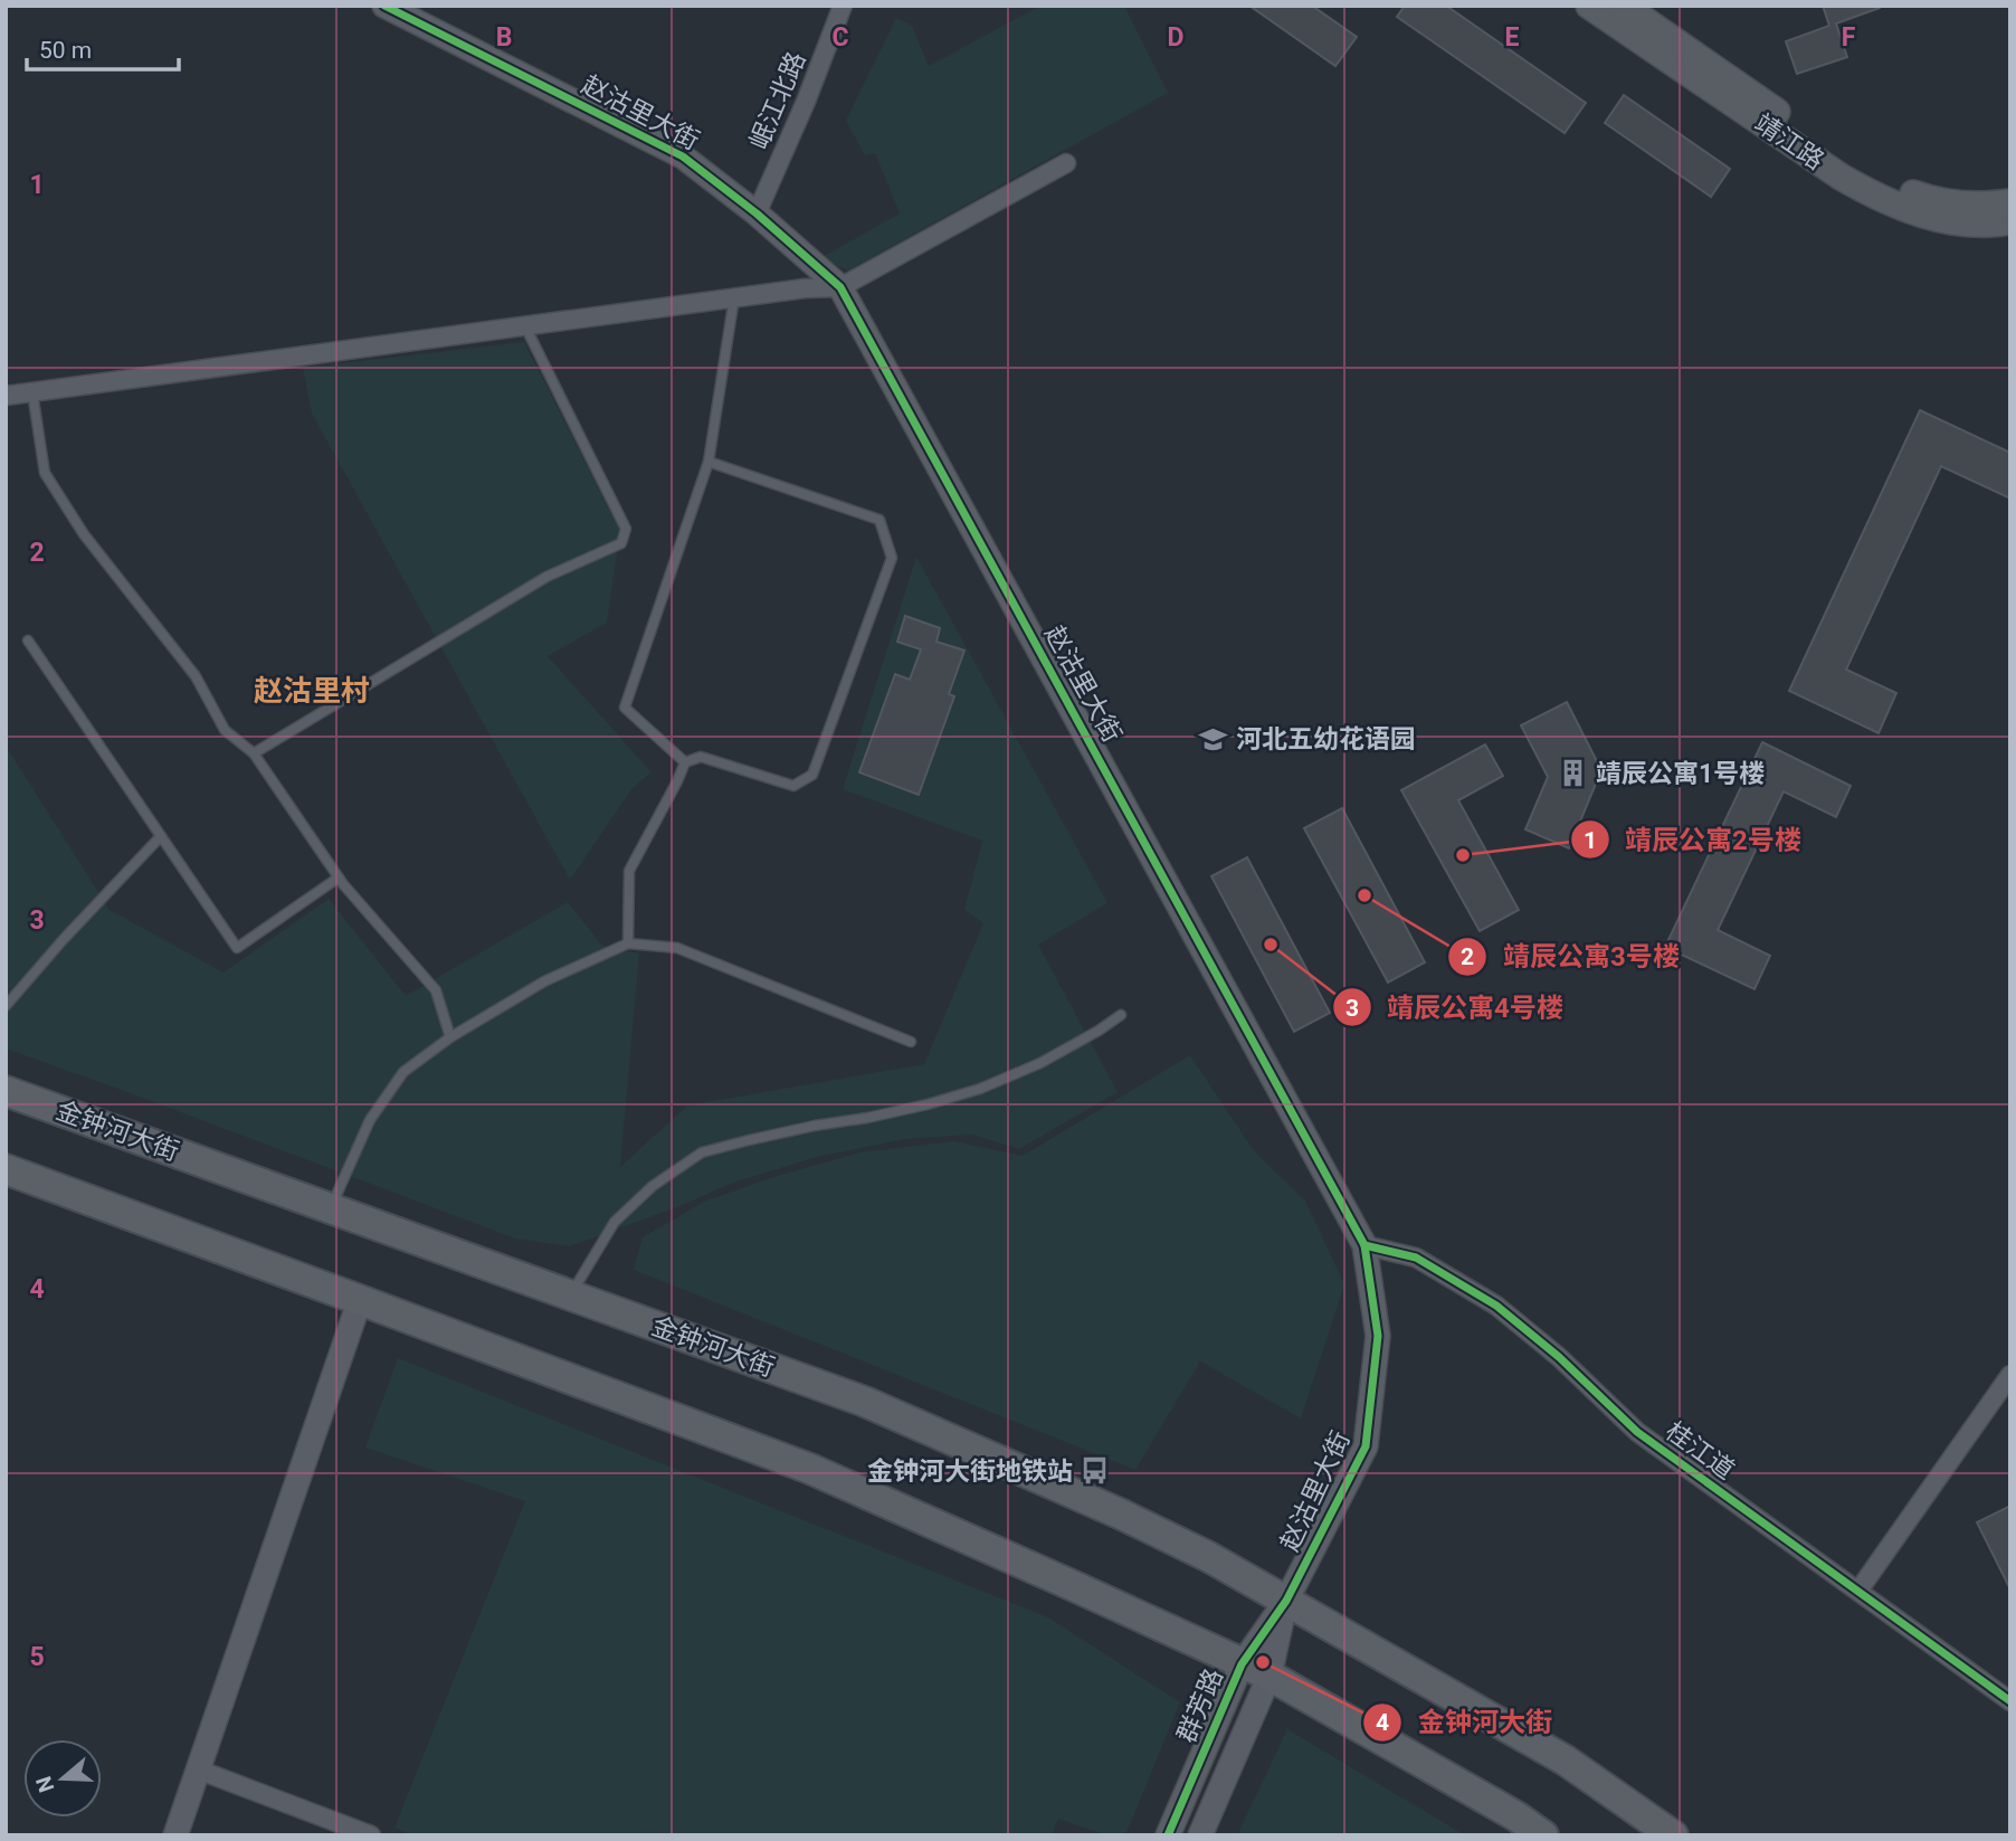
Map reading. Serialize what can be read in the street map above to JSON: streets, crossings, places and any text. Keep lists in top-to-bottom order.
{
  "streets": {
    "main road": ["靖江路", "金钟河大街"],
    "street": [
      "岷江北路",
      "赵沽里大街",
      "桂江道",
      "群芳路"
    ]
  },
  "crossings": [
    ["岷江北路", "赵沽里大街"],
    ["赵沽里大街", "金钟河大街"],
    ["赵沽里大街", "桂江道"],
    ["赵沽里大街", "群芳路"],
    ["金钟河大街", "群芳路"]
  ],
  "districts": ["赵沽里村"],
  "places": {
    "school or university": ["河北五幼花语园"],
    "building": ["靖辰公寓1号楼"],
    "other": [
      "靖辰公寓2号楼",
      "靖辰公寓3号楼",
      "靖辰公寓4号楼",
      "金钟河大街"
    ],
    "bus stop": ["金钟河大街地铁站"]
  },
  "scale_bar": "50 m",
  "north": "left",
  "grid": {
    "columns": [
      "B",
      "C",
      "D",
      "E",
      "F"
    ],
    "rows": [
      "1",
      "2",
      "3",
      "4",
      "5"
    ]
  }
}
